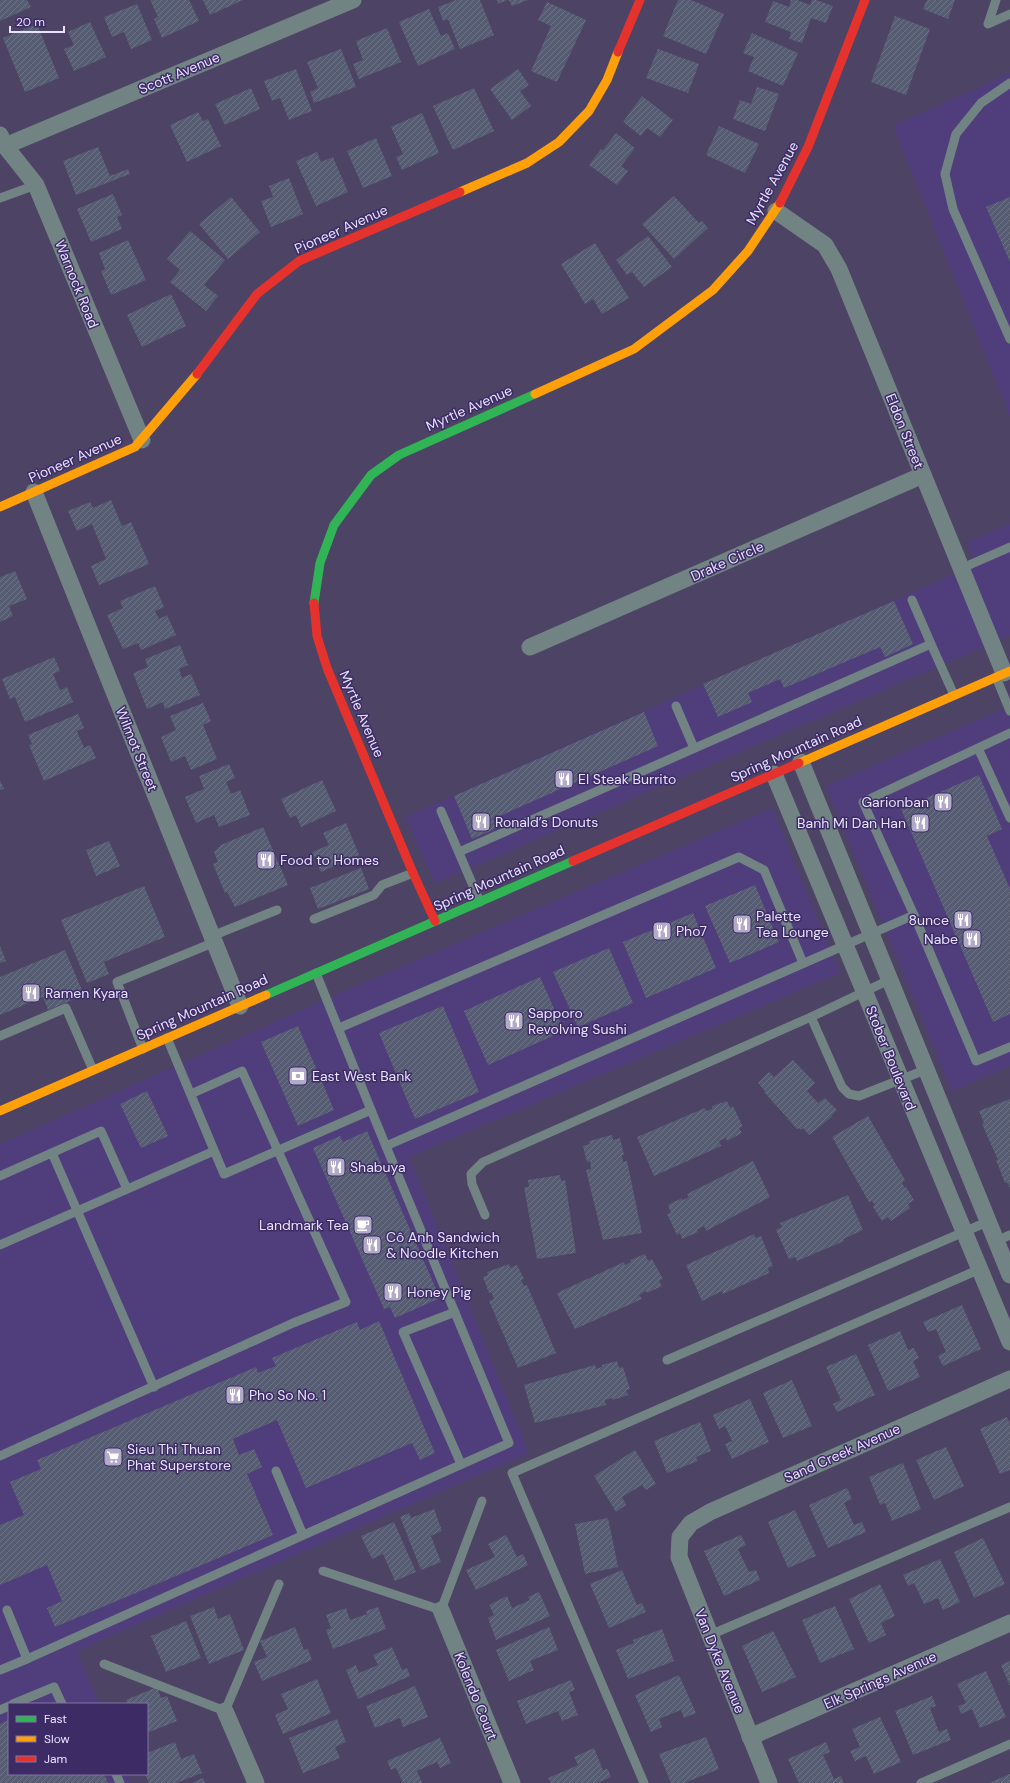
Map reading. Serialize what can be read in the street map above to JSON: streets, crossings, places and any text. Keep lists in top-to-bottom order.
{
  "streets": {
    "street": [
      "Scott Avenue",
      "Myrtle Avenue",
      "Pioneer Avenue",
      "Warnock Road",
      "Eldon Street",
      "Drake Circle",
      "Wilmot Street",
      "Spring Mountain Road",
      "Stober Boulevard",
      "Sand Creek Avenue",
      "Van Dyke Avenue",
      "Elk Springs Avenue",
      "Kolendo Court"
    ]
  },
  "crossings": [
    ["Scott Avenue", "Warnock Road"],
    ["Myrtle Avenue", "Eldon Street"],
    ["Myrtle Avenue", "Spring Mountain Road"],
    ["Pioneer Avenue", "Warnock Road"],
    ["Pioneer Avenue", "Wilmot Street"],
    ["Eldon Street", "Drake Circle"],
    ["Eldon Street", "Spring Mountain Road"],
    ["Wilmot Street", "Spring Mountain Road"],
    ["Spring Mountain Road", "Stober Boulevard"],
    ["Sand Creek Avenue", "Van Dyke Avenue"],
    ["Van Dyke Avenue", "Elk Springs Avenue"]
  ],
  "places": {
    "restaurant": [
      "El Steak Burrito",
      "Garionban",
      "Ronald’s Donuts",
      "Banh Mi Dan Han",
      "Food to Homes",
      "8unce",
      "Palette Tea Lounge",
      "Pho7",
      "Nabe",
      "Ramen Kyara",
      "Sapporo Revolving Sushi",
      "Shabuya",
      "Cô Anh Sandwich & Noodle Kitchen",
      "Honey Pig",
      "Pho So No. 1"
    ],
    "bank": ["East West Bank"],
    "cafe": ["Landmark Tea"],
    "supermarket": ["Sieu Thi Thuan Phat Superstore"]
  },
  "legend": ["Fast", "Slow", "Jam"],
  "scale_bar": "20 m"
}
